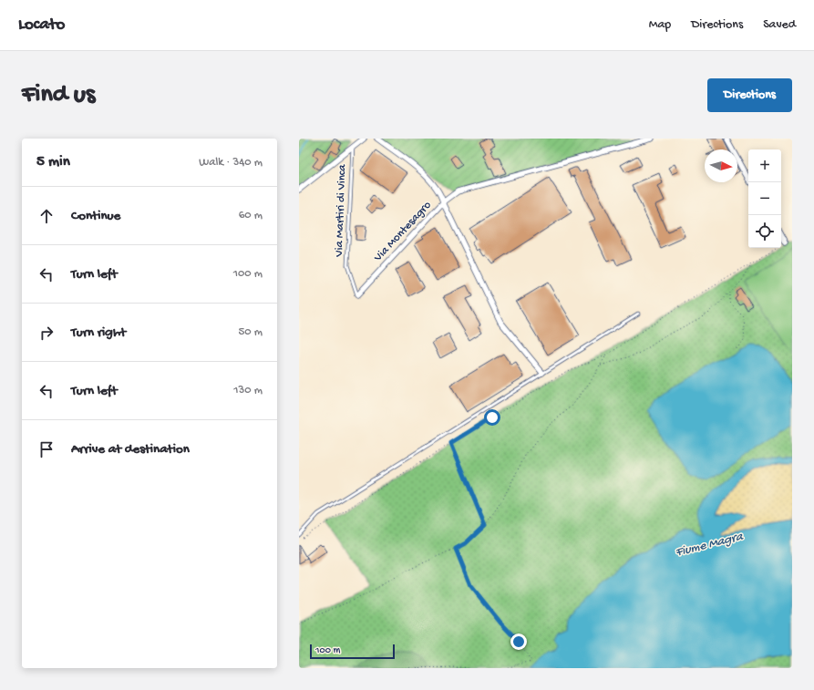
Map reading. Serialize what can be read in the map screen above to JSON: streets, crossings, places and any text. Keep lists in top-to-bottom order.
{
  "streets": {
    "street": ["Via Montesagro"],
    "lane": ["Via Martiri di Vinca"]
  },
  "crossings": [
    ["Via Martiri di Vinca", "Via Montesagro"]
  ],
  "water": ["Fiume Magra"],
  "scale_bar": "100 m",
  "north": "right",
  "page": {
    "header": "Locato",
    "nav": ["Map", "Directions", "Saved"],
    "buttons": "Directions",
    "title": "Find us",
    "heading": ["5 min", "Walk · 340 m"],
    "map_buttons": ["+", "−"],
    "list": [
      ["Continue", "60 m"],
      ["Turn left", "100 m"],
      ["Turn right", "50 m"],
      ["Turn left", "130 m"],
      "Arrive at destination"
    ],
    "scale": "100 m"
  }
}
